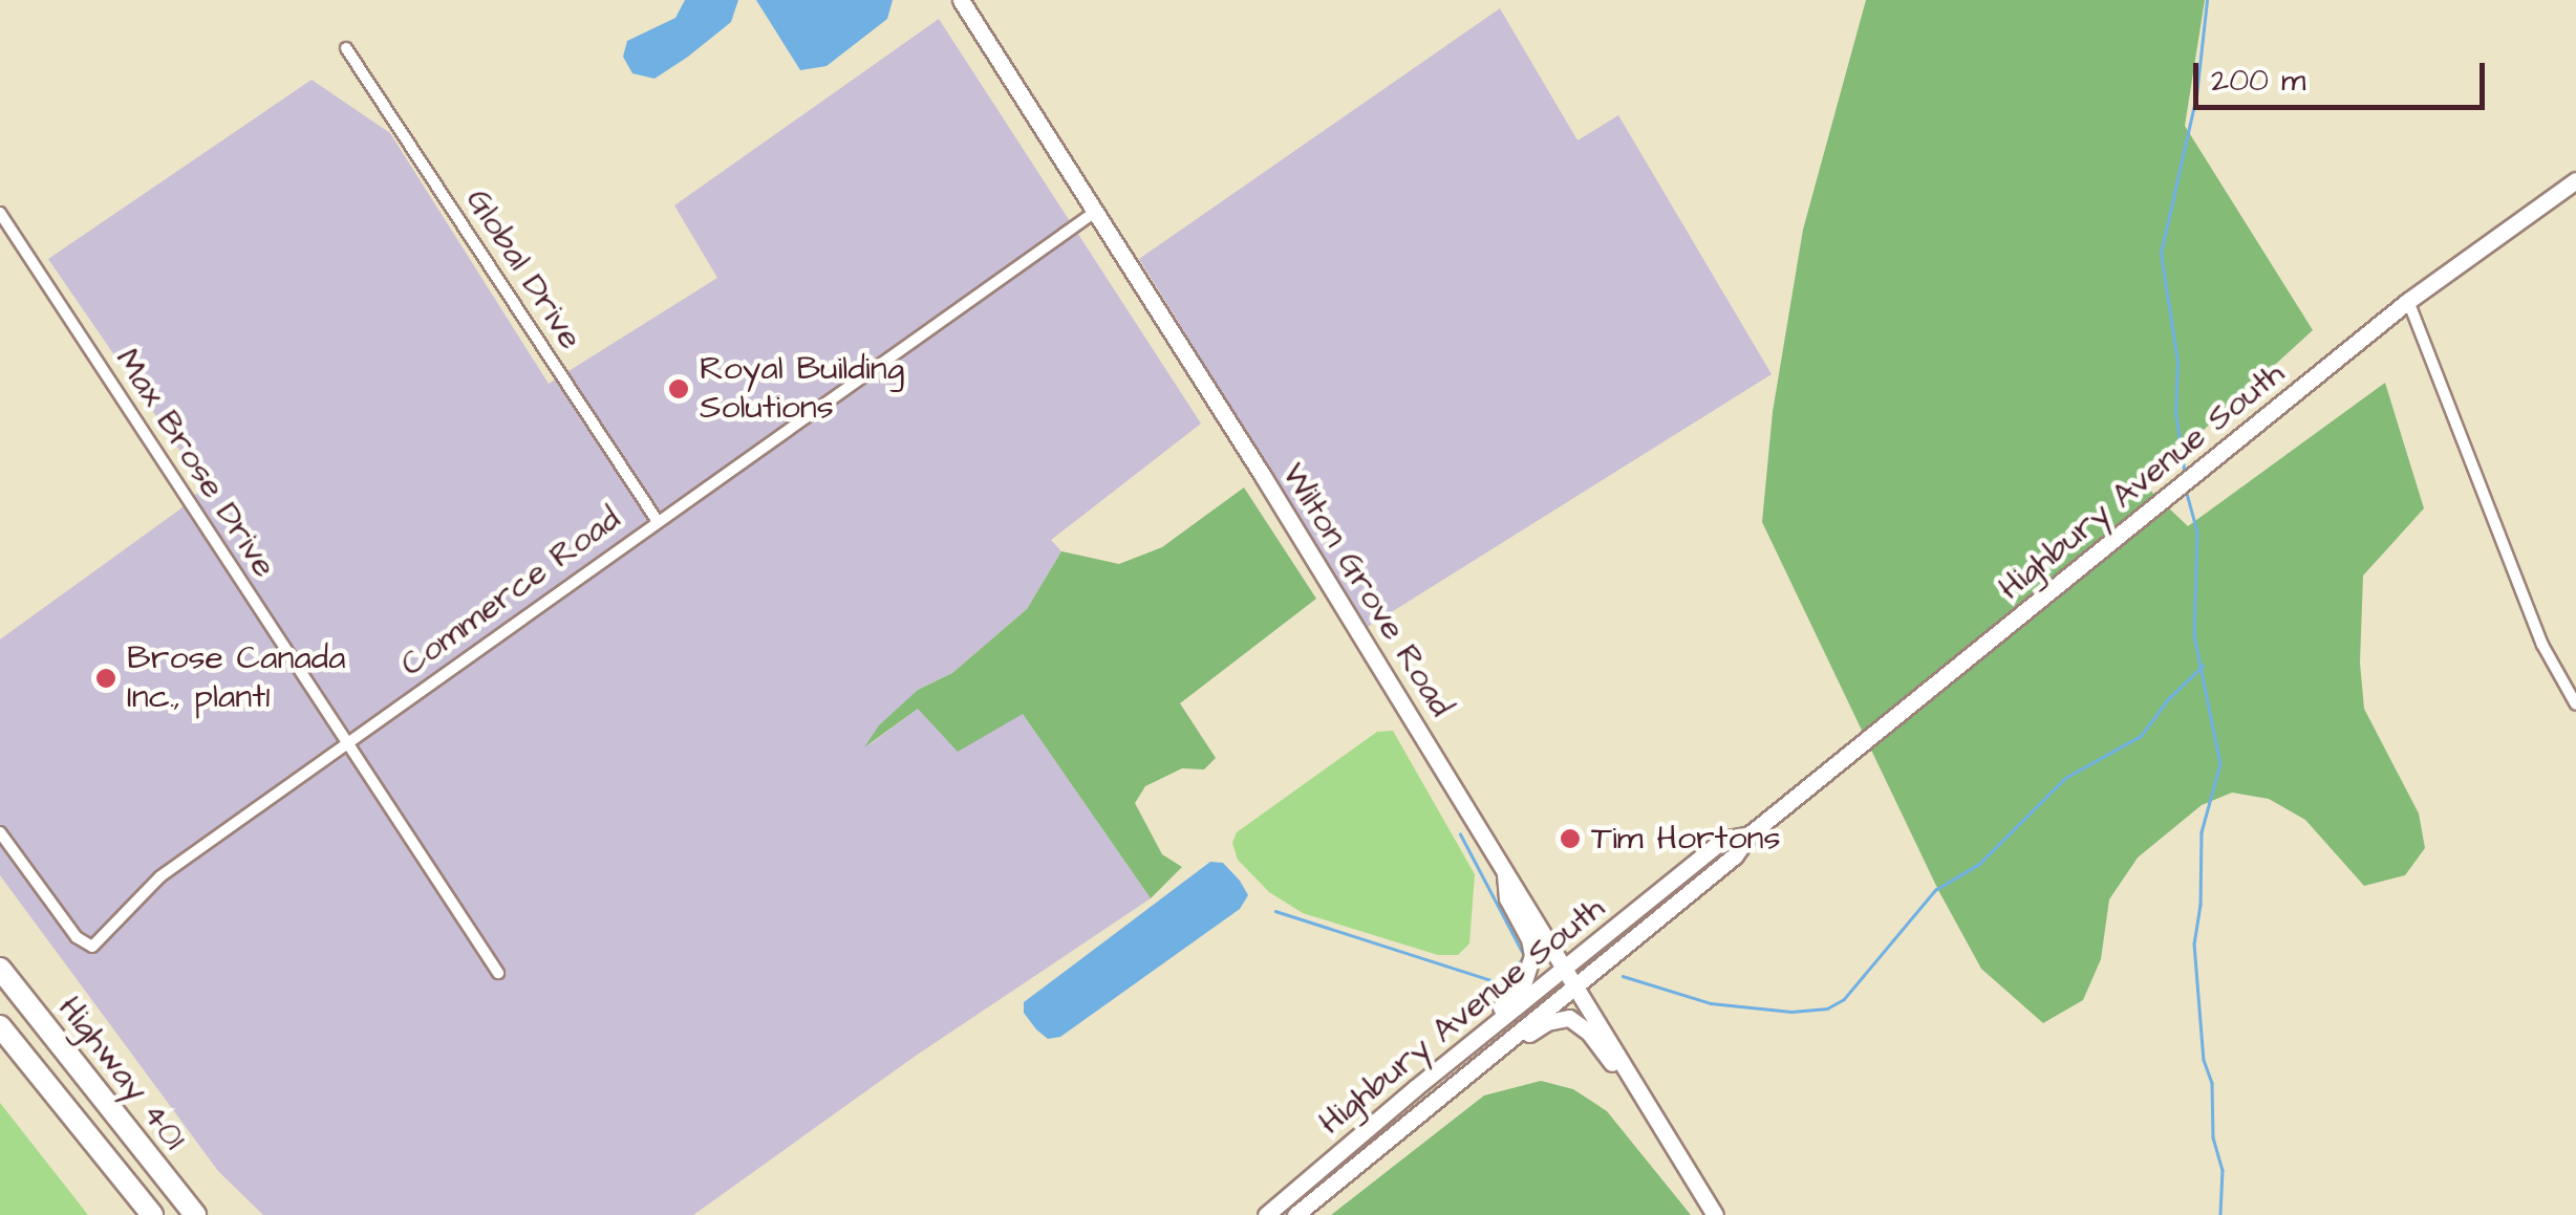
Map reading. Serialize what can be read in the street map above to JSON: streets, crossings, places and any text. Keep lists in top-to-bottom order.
{
  "streets": {
    "highway": ["Highway 401"],
    "main road": ["Highbury Avenue South", "Wilton Grove Road"],
    "street": ["Global Drive", "Max Brose Drive", "Commerce Road"]
  },
  "crossings": [
    ["Global Drive", "Commerce Road"],
    ["Max Brose Drive", "Commerce Road"],
    ["Highbury Avenue South", "Wilton Grove Road"],
    ["Wilton Grove Road", "Commerce Road"]
  ],
  "places": ["Royal Building Solutions", "Brose Canada Inc., plant1", "Tim Hortons"],
  "scale_bar": "200 m"
}
